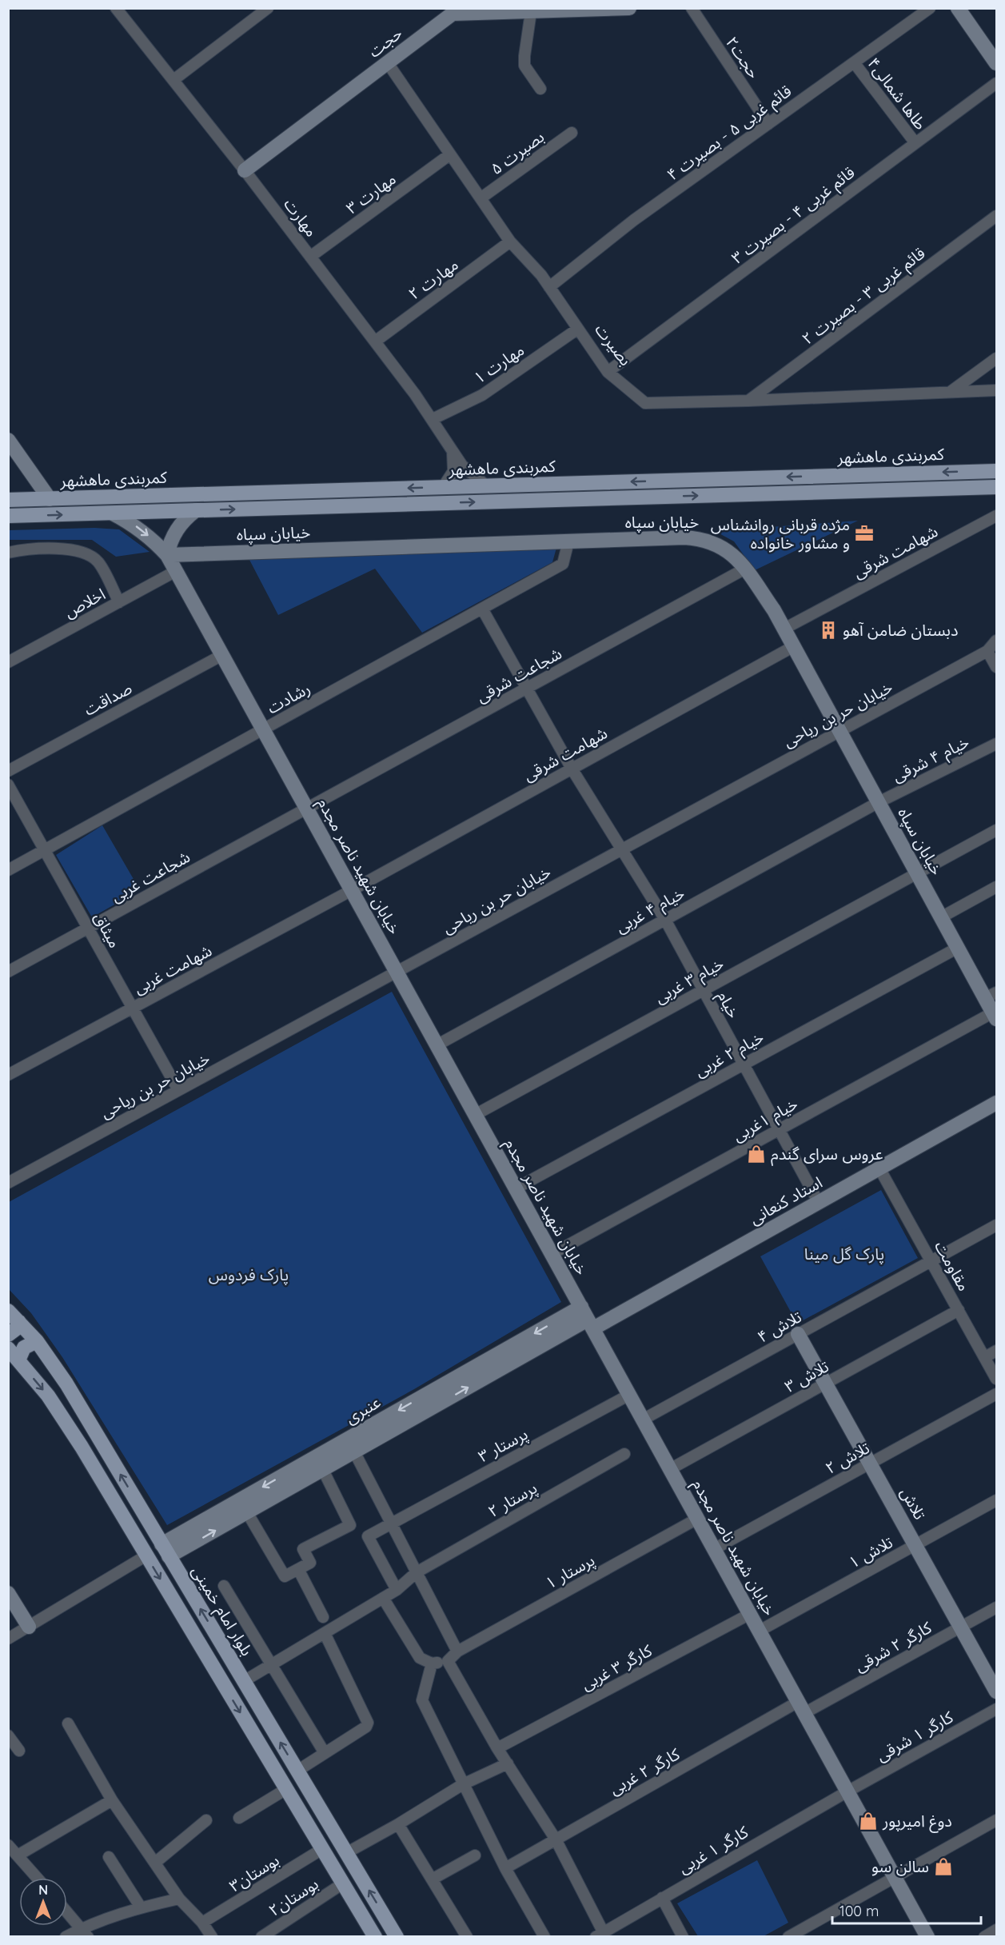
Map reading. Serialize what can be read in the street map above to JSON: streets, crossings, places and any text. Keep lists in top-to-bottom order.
{
  "streets": {
    "main road": ["کمربندی ماهشهر", "بلوار امام خمینی"],
    "street": [
      "حجت",
      "حجت۲",
      "طاها شمالی۴",
      "قائم غربی ۵ - بصیرت ۴",
      "بصیرت ۵",
      "مهارت ۳",
      "قائم غربی ۴ - بصیرت ۳",
      "مهارت",
      "مهارت ۲",
      "قائم غربی ۳ - بصیرت ۲",
      "بصیرت",
      "مهارت ۱",
      "خیابان سپاه",
      "شهامت شرقی",
      "اخلاص",
      "شجاعت شرقی",
      "رشادت",
      "صداقت",
      "خیابان حر بن ریاحی",
      "خیام ۴ شرقی",
      "خیابان شهید ناصر مجدم",
      "شجاعت غربی",
      "خیام ۴ غربی",
      "میثاق",
      "شهامت غربی",
      "خیام ۳ غربی",
      "خیام",
      "خیام ۲ غربی",
      "خیام ۱غربی",
      "استاد کنعانی",
      "مقاومت",
      "تلاش ۴",
      "تلاش ۳",
      "عنبری",
      "پرستار ۳",
      "تلاش ۲",
      "پرستار ۲",
      "تلاش",
      "تلاش ۱",
      "پرستار ۱",
      "کارگر ۲ شرقی",
      "کارگر ۳ غربی",
      "کارگر ۱ شرقی",
      "کارگر ۲ غربی",
      "کارگر ۱ غربی",
      "بوستان۳",
      "بوستان۲"
    ]
  },
  "crossings": [
    ["حجت", "مهارت"],
    ["حجت", "بصیرت"],
    ["حجت۲", "قائم غربی ۵ - بصیرت ۴"],
    ["طاها شمالی۴", "قائم غربی ۵ - بصیرت ۴"],
    ["طاها شمالی۴", "قائم غربی ۴ - بصیرت ۳"],
    ["قائم غربی ۵ - بصیرت ۴", "بصیرت"],
    ["بصیرت ۵", "بصیرت"],
    ["مهارت ۳", "مهارت"],
    ["مهارت ۳", "بصیرت"],
    ["قائم غربی ۴ - بصیرت ۳", "بصیرت"],
    ["مهارت", "مهارت ۲"],
    ["مهارت", "مهارت ۱"],
    ["مهارت", "کمربندی ماهشهر"],
    ["مهارت ۲", "بصیرت"],
    ["قائم غربی ۳ - بصیرت ۲", "بصیرت"],
    ["بصیرت", "مهارت ۱"],
    ["خیابان سپاه", "شهامت شرقی"],
    ["خیابان سپاه", "شجاعت شرقی"],
    ["خیابان سپاه", "رشادت"],
    ["خیابان سپاه", "خیابان حر بن ریاحی"],
    ["خیابان سپاه", "خیام ۴ شرقی"],
    ["خیابان سپاه", "خیابان شهید ناصر مجدم"],
    ["خیابان سپاه", "خیام ۴ غربی"],
    ["خیابان سپاه", "خیام ۳ غربی"],
    ["خیابان سپاه", "خیام ۲ غربی"],
    ["خیابان سپاه", "خیام ۱غربی"],
    ["شهامت شرقی", "خیابان شهید ناصر مجدم"],
    ["شهامت شرقی", "شهامت غربی"],
    ["شهامت شرقی", "خیام"],
    ["اخلاص", "خیابان شهید ناصر مجدم"],
    ["شجاعت شرقی", "خیابان شهید ناصر مجدم"],
    ["شجاعت شرقی", "شجاعت غربی"],
    ["شجاعت شرقی", "خیام"],
    ["رشادت", "خیابان شهید ناصر مجدم"],
    ["رشادت", "میثاق"],
    ["رشادت", "خیام"],
    ["صداقت", "خیابان شهید ناصر مجدم"],
    ["خیابان حر بن ریاحی", "خیابان شهید ناصر مجدم"],
    ["خیابان حر بن ریاحی", "میثاق"],
    ["خیابان حر بن ریاحی", "خیام"],
    ["خیام ۴ شرقی", "خیام ۴ غربی"],
    ["خیابان شهید ناصر مجدم", "شجاعت غربی"],
    ["خیابان شهید ناصر مجدم", "خیام ۴ غربی"],
    ["خیابان شهید ناصر مجدم", "شهامت غربی"],
    ["خیابان شهید ناصر مجدم", "خیام ۳ غربی"],
    ["خیابان شهید ناصر مجدم", "خیام ۲ غربی"],
    ["خیابان شهید ناصر مجدم", "خیام ۱غربی"],
    ["خیابان شهید ناصر مجدم", "استاد کنعانی"],
    ["خیابان شهید ناصر مجدم", "تلاش ۴"],
    ["خیابان شهید ناصر مجدم", "تلاش ۳"],
    ["خیابان شهید ناصر مجدم", "عنبری"],
    ["خیابان شهید ناصر مجدم", "پرستار ۳"],
    ["خیابان شهید ناصر مجدم", "تلاش ۲"],
    ["خیابان شهید ناصر مجدم", "تلاش ۱"],
    ["خیابان شهید ناصر مجدم", "پرستار ۱"],
    ["خیابان شهید ناصر مجدم", "کارگر ۲ شرقی"],
    ["خیابان شهید ناصر مجدم", "کارگر ۳ غربی"],
    ["خیابان شهید ناصر مجدم", "کارگر ۱ شرقی"],
    ["خیابان شهید ناصر مجدم", "کارگر ۲ غربی"],
    ["خیابان شهید ناصر مجدم", "کارگر ۱ غربی"],
    ["شجاعت غربی", "میثاق"],
    ["خیام ۴ غربی", "خیام"],
    ["میثاق", "شهامت غربی"],
    ["خیام ۳ غربی", "خیام"],
    ["خیام", "خیام ۲ غربی"],
    ["خیام", "خیام ۱غربی"],
    ["خیام", "استاد کنعانی"],
    ["استاد کنعانی", "مقاومت"],
    ["استاد کنعانی", "عنبری"],
    ["مقاومت", "تلاش ۴"],
    ["مقاومت", "تلاش ۳"],
    ["تلاش ۴", "تلاش"],
    ["تلاش ۳", "تلاش"],
    ["عنبری", "بلوار امام خمینی"],
    ["پرستار ۳", "پرستار ۲"],
    ["تلاش ۲", "تلاش"],
    ["پرستار ۲", "بلوار امام خمینی"],
    ["تلاش", "تلاش ۱"],
    ["تلاش", "کارگر ۲ شرقی"],
    ["کارگر ۲ شرقی", "کارگر ۲ غربی"],
    ["کارگر ۱ شرقی", "کارگر ۱ غربی"]
  ],
  "parks": ["پارک گل مینا", "پارک فردوس"],
  "places": {
    "office": ["مژده قربانی روانشناس و مشاور خانواده"],
    "building": ["دبستان ضامن آهو"],
    "shop": ["عروس سرای گندم", "دوغ امیرپور", "سالن سو"]
  },
  "scale_bar": "100 m",
  "north": "top"
}
